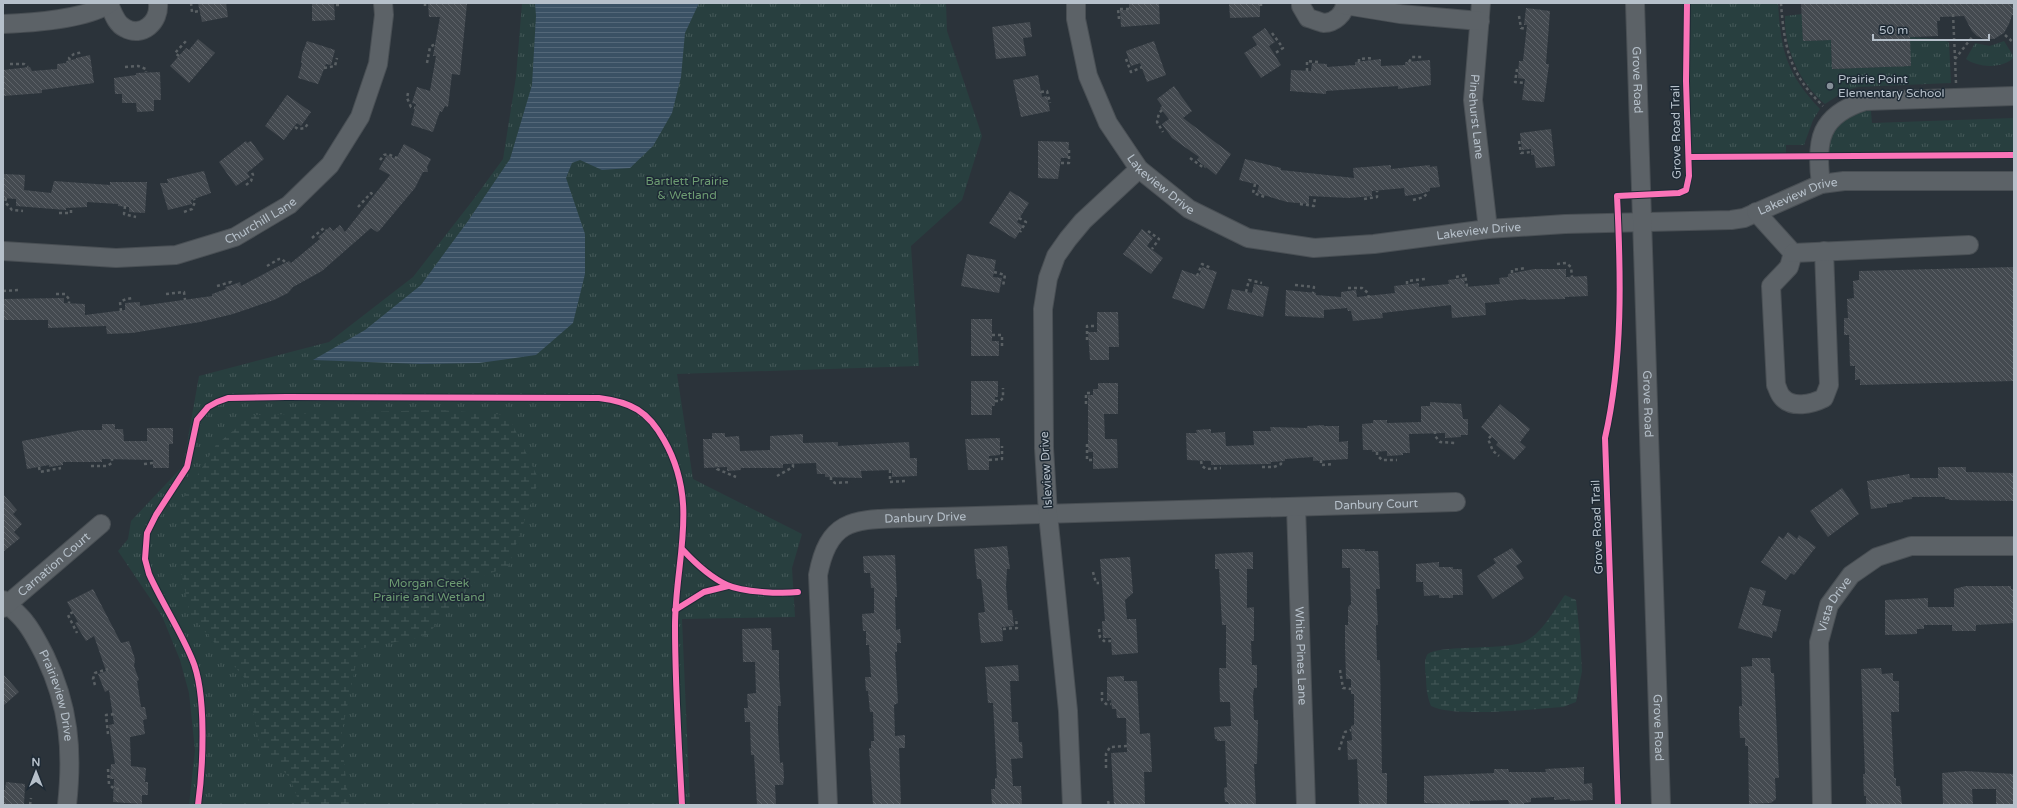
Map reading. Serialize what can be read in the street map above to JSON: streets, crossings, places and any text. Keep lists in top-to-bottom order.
{
  "streets": {
    "street": [
      "Grove Road",
      "Pinehurst Lane",
      "Lakeview Drive",
      "Churchill Lane",
      "Isleview Drive",
      "Danbury Court",
      "Danbury Drive",
      "Carnation Court",
      "Vista Drive",
      "White Pines Lane",
      "Prairieview Drive"
    ],
    "cycle path": ["Grove Road Trail"]
  },
  "crossings": [
    ["Grove Road", "Lakeview Drive"],
    ["Pinehurst Lane", "Lakeview Drive"],
    ["Lakeview Drive", "Isleview Drive"],
    ["Isleview Drive", "Danbury Drive"],
    ["Danbury Court", "Danbury Drive"],
    ["Danbury Court", "White Pines Lane"],
    ["Danbury Drive", "White Pines Lane"],
    ["Carnation Court", "Prairieview Drive"]
  ],
  "parks": ["Bartlett Prairie & Wetland", "Morgan Creek Prairie and Wetland"],
  "places": ["Prairie Point Elementary School"],
  "scale_bar": "50 m",
  "north": "top"
}
